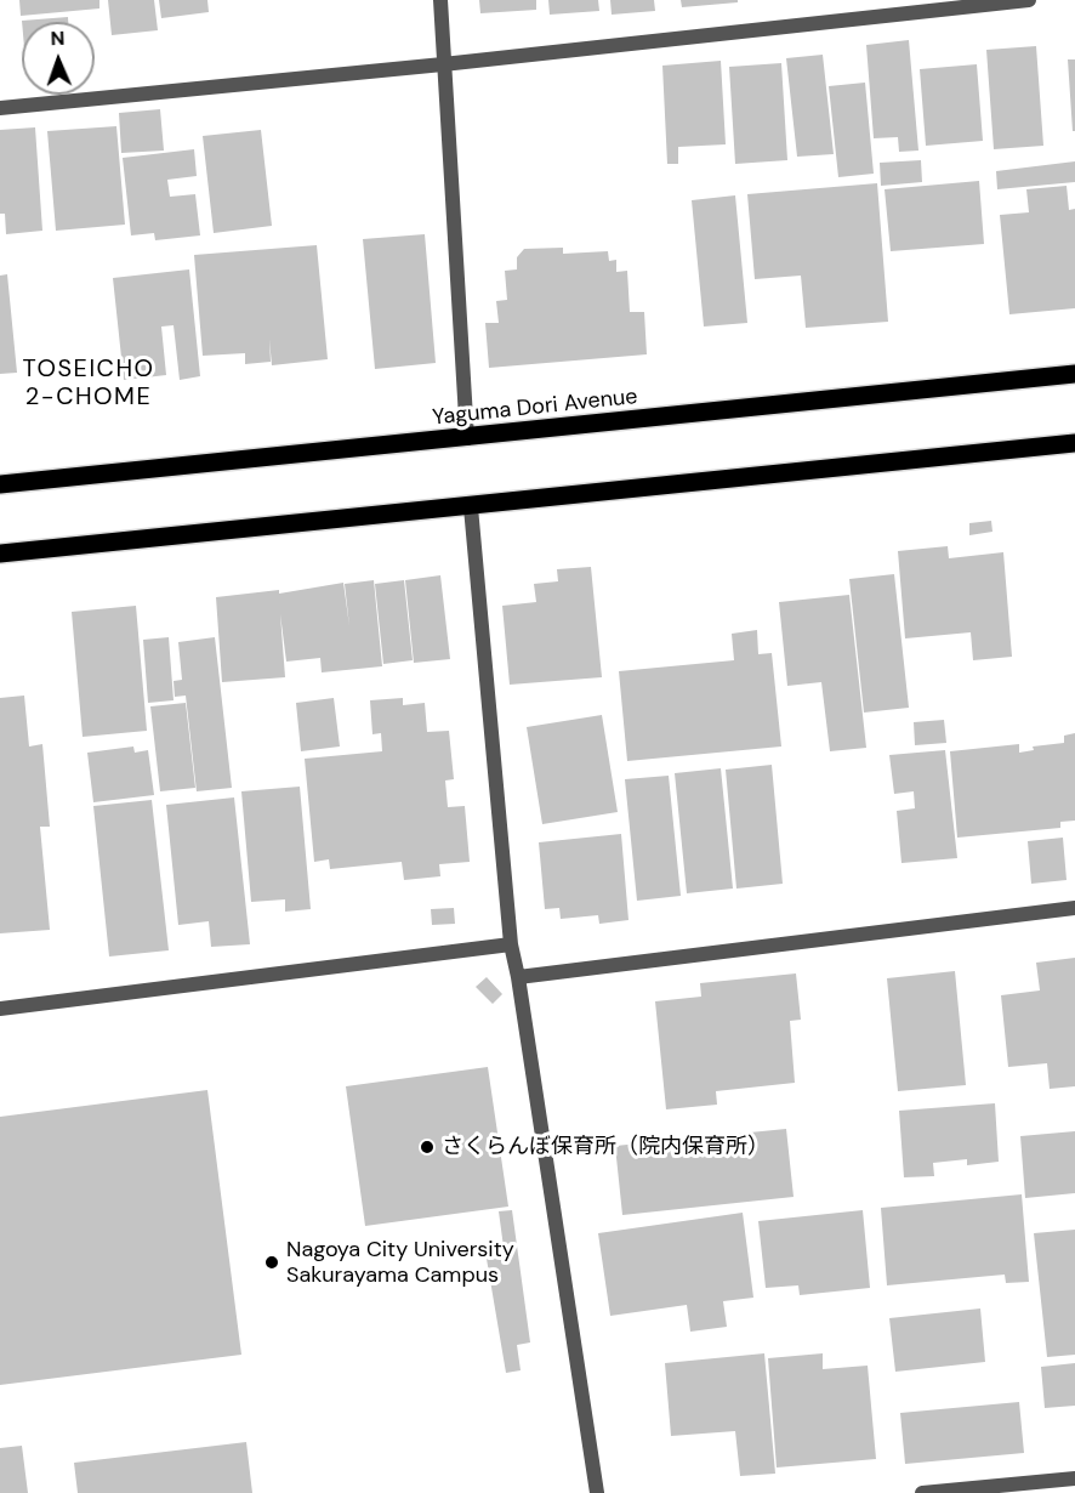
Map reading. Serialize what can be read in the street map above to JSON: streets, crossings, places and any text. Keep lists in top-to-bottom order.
{
  "streets": {
    "main road": ["Yaguma Dori Avenue"]
  },
  "districts": ["TOSEICHO 2-CHOME"],
  "places": ["さくらんぼ保育所（院内保育所）", "Nagoya City University Sakurayama Campus"],
  "north": "top"
}
